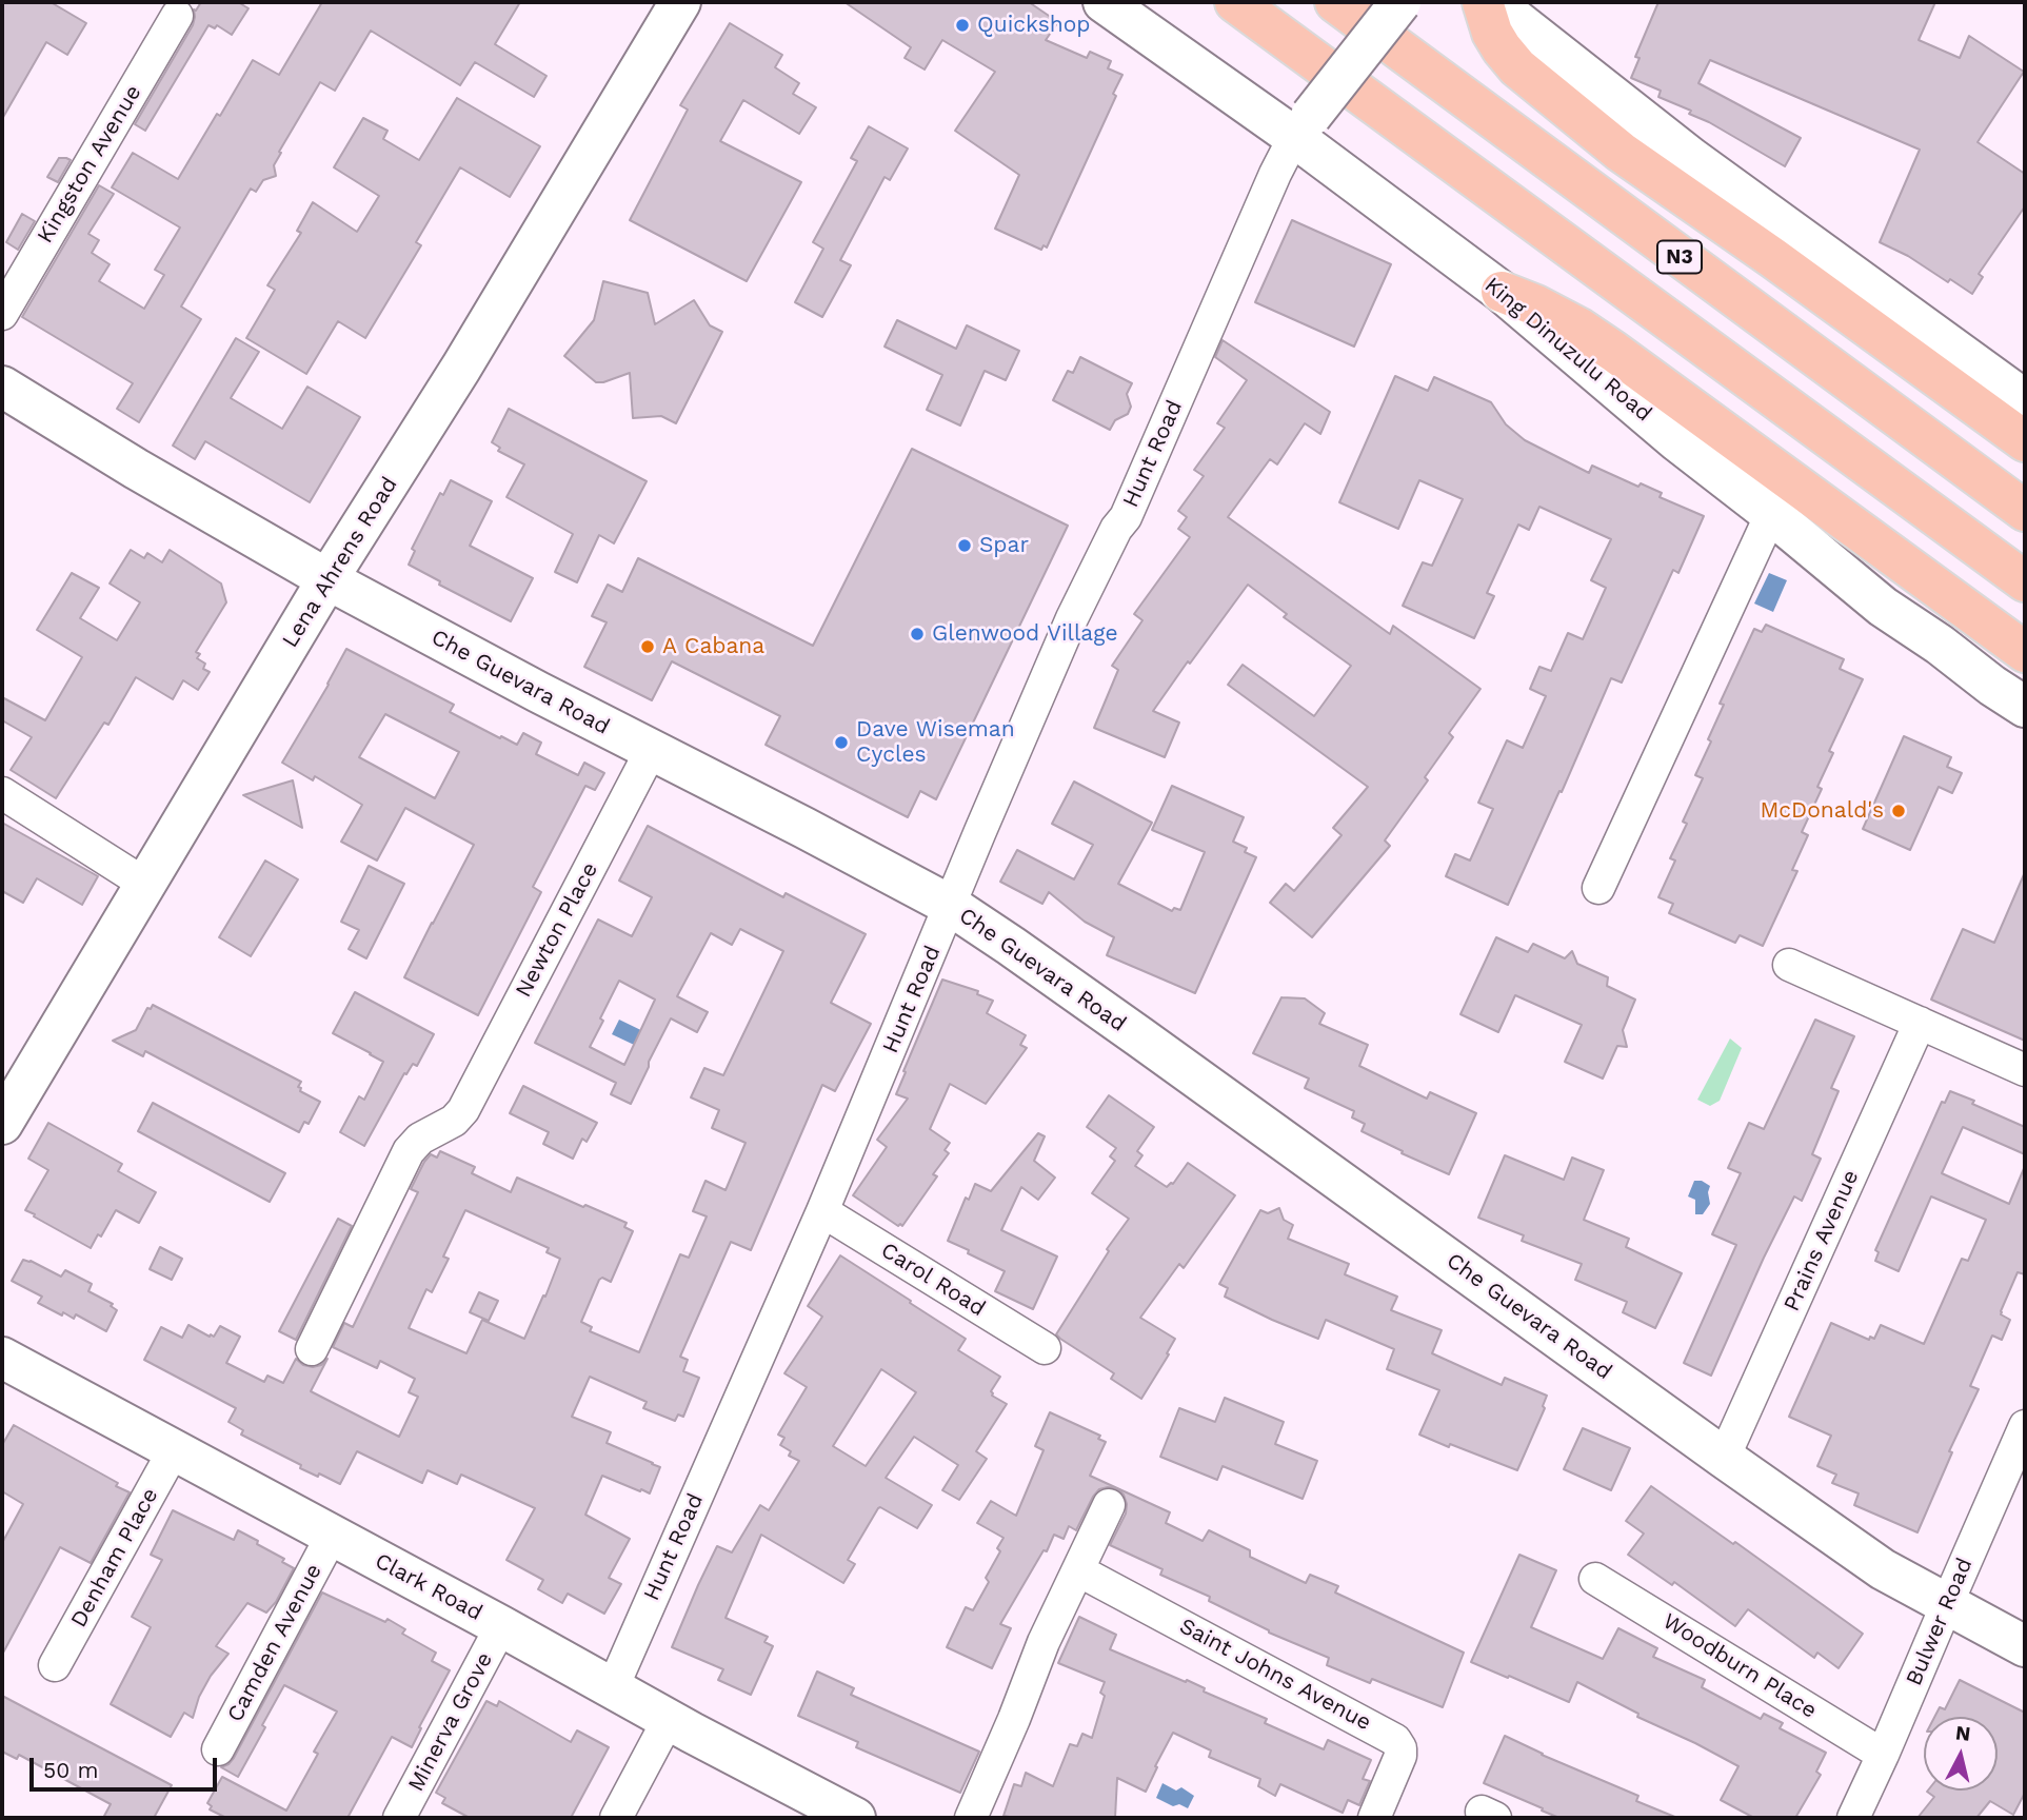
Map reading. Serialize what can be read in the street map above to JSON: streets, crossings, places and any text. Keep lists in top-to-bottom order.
{
  "streets": {
    "highway": ["N3"],
    "main road": [
      "King Dinuzulu Road",
      "Lena Ahrens Road",
      "Che Guevara Road",
      "Clark Road"
    ],
    "street": [
      "Kingston Avenue",
      "Hunt Road",
      "Newton Place",
      "Prains Avenue",
      "Carol Road",
      "Denham Place",
      "Bulwer Road",
      "Camden Avenue",
      "Woodburn Place",
      "Saint Johns Avenue",
      "Minerva Grove"
    ]
  },
  "crossings": [
    ["King Dinuzulu Road", "Hunt Road"],
    ["Hunt Road", "Che Guevara Road"],
    ["Hunt Road", "Carol Road"],
    ["Hunt Road", "Clark Road"],
    ["Lena Ahrens Road", "Che Guevara Road"],
    ["Che Guevara Road", "Newton Place"],
    ["Che Guevara Road", "Prains Avenue"],
    ["Che Guevara Road", "Bulwer Road"],
    ["Denham Place", "Clark Road"],
    ["Clark Road", "Camden Avenue"],
    ["Clark Road", "Minerva Grove"],
    ["Bulwer Road", "Woodburn Place"]
  ],
  "places": [
    "Quickshop",
    "Spar",
    "Glenwood Village",
    "A Cabana",
    "Dave Wiseman Cycles",
    "McDonald's"
  ],
  "scale_bar": "50 m",
  "north": "top"
}
